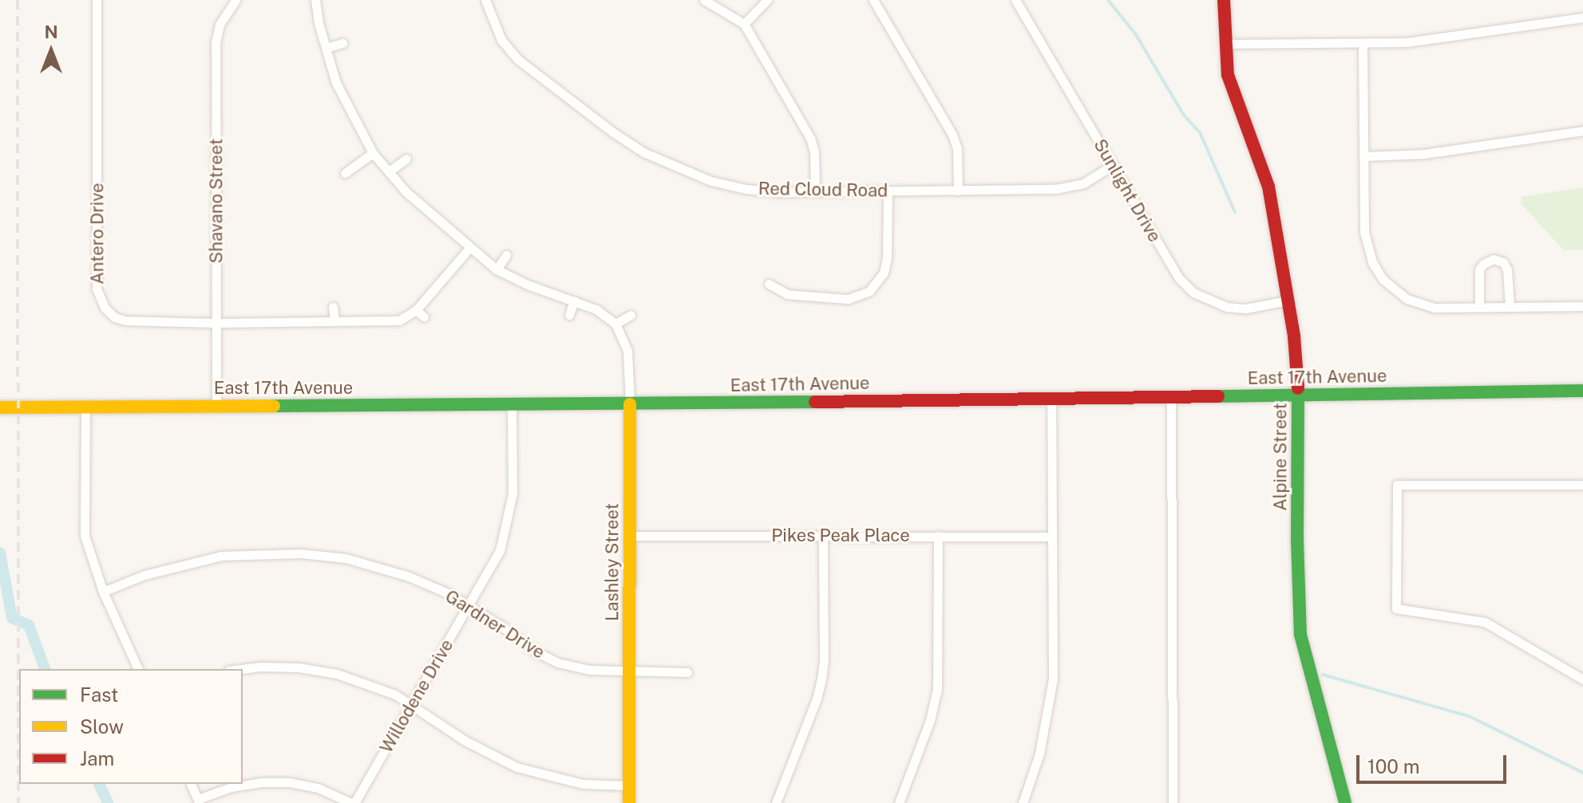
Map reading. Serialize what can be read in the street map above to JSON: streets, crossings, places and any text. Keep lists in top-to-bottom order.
{
  "streets": {
    "main road": ["East 17th Avenue", "Alpine Street", "Lashley Street"],
    "street": [
      "Red Cloud Road",
      "Sunlight Drive",
      "Shavano Street",
      "Antero Drive",
      "Pikes Peak Place",
      "Gardner Drive",
      "Willodene Drive"
    ]
  },
  "crossings": [
    ["Red Cloud Road", "Sunlight Drive"],
    ["Sunlight Drive", "Alpine Street"],
    ["Shavano Street", "Antero Drive"],
    ["Shavano Street", "East 17th Avenue"],
    ["East 17th Avenue", "Alpine Street"],
    ["East 17th Avenue", "Lashley Street"],
    ["East 17th Avenue", "Willodene Drive"],
    ["Pikes Peak Place", "Lashley Street"],
    ["Lashley Street", "Gardner Drive"],
    ["Gardner Drive", "Willodene Drive"]
  ],
  "legend": ["Fast", "Slow", "Jam"],
  "scale_bar": "100 m",
  "north": "top"
}
